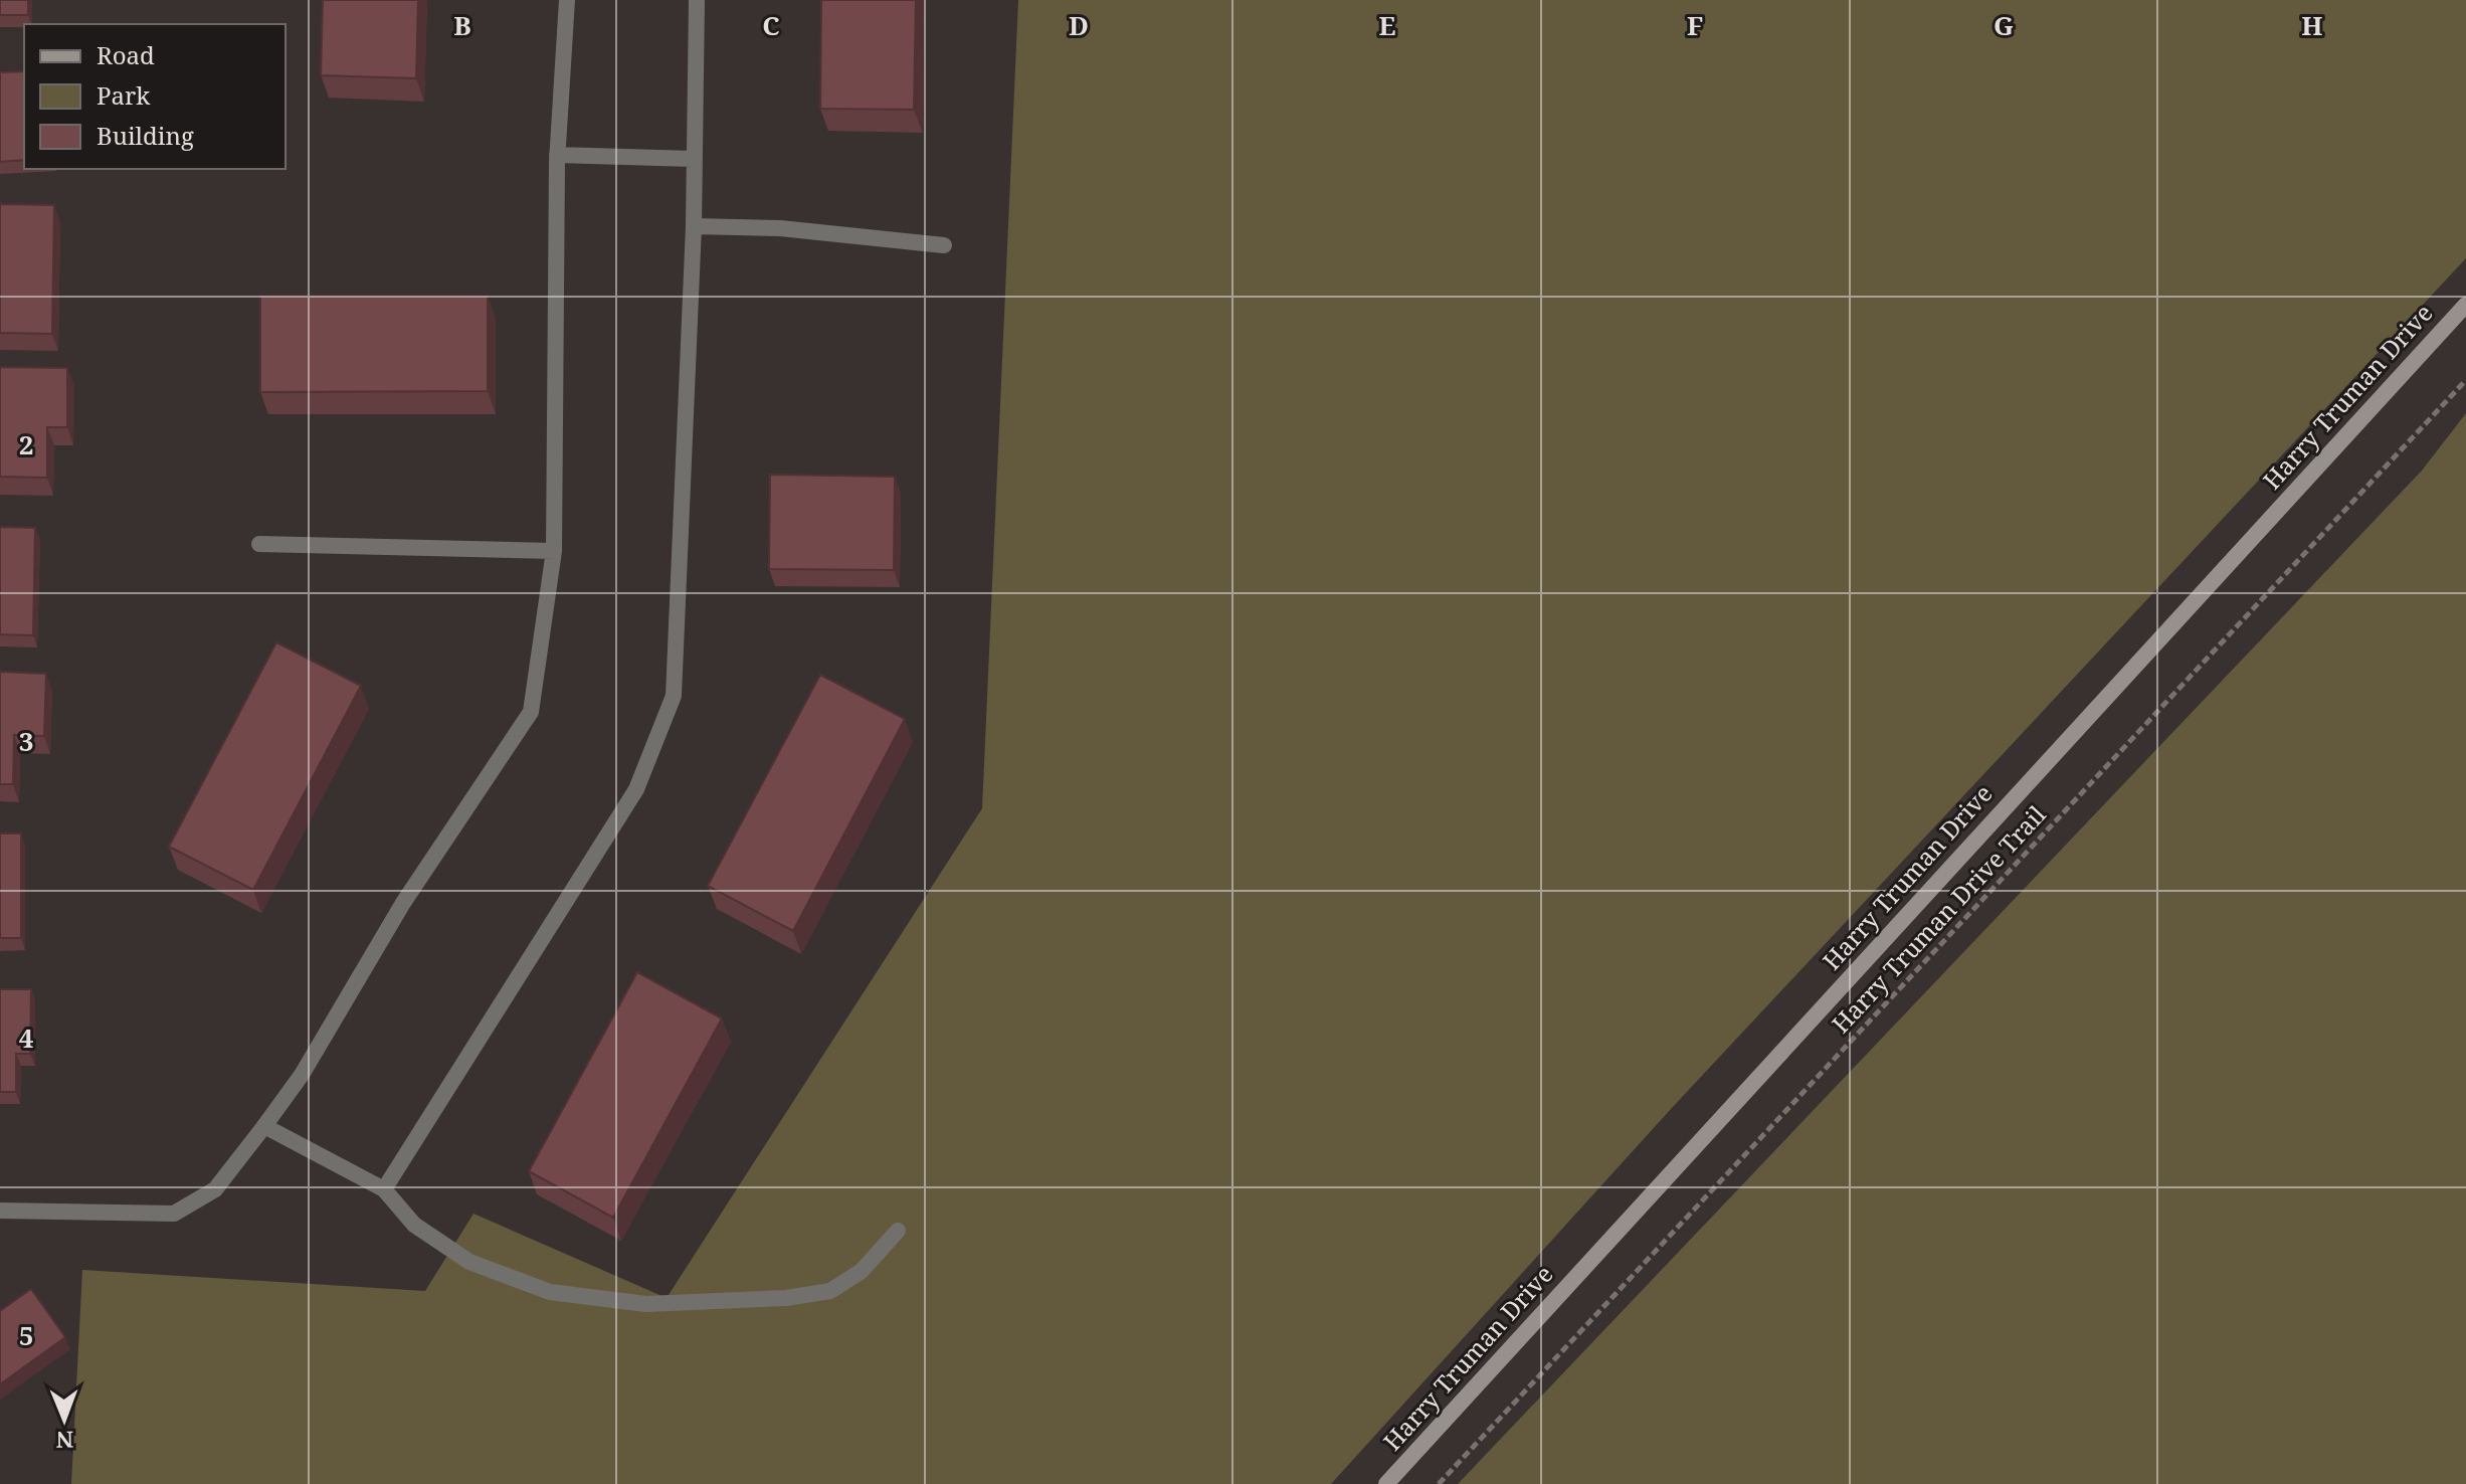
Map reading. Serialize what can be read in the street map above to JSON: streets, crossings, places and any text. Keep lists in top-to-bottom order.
{
  "streets": {
    "main road": ["Harry Truman Drive"],
    "path": ["Harry Truman Drive Trail"]
  },
  "legend": ["Road", "Park", "Building"],
  "north": "bottom",
  "grid": {
    "columns": [
      "B",
      "C",
      "D",
      "E",
      "F",
      "G",
      "H"
    ],
    "rows": [
      "2",
      "3",
      "4",
      "5"
    ]
  }
}
